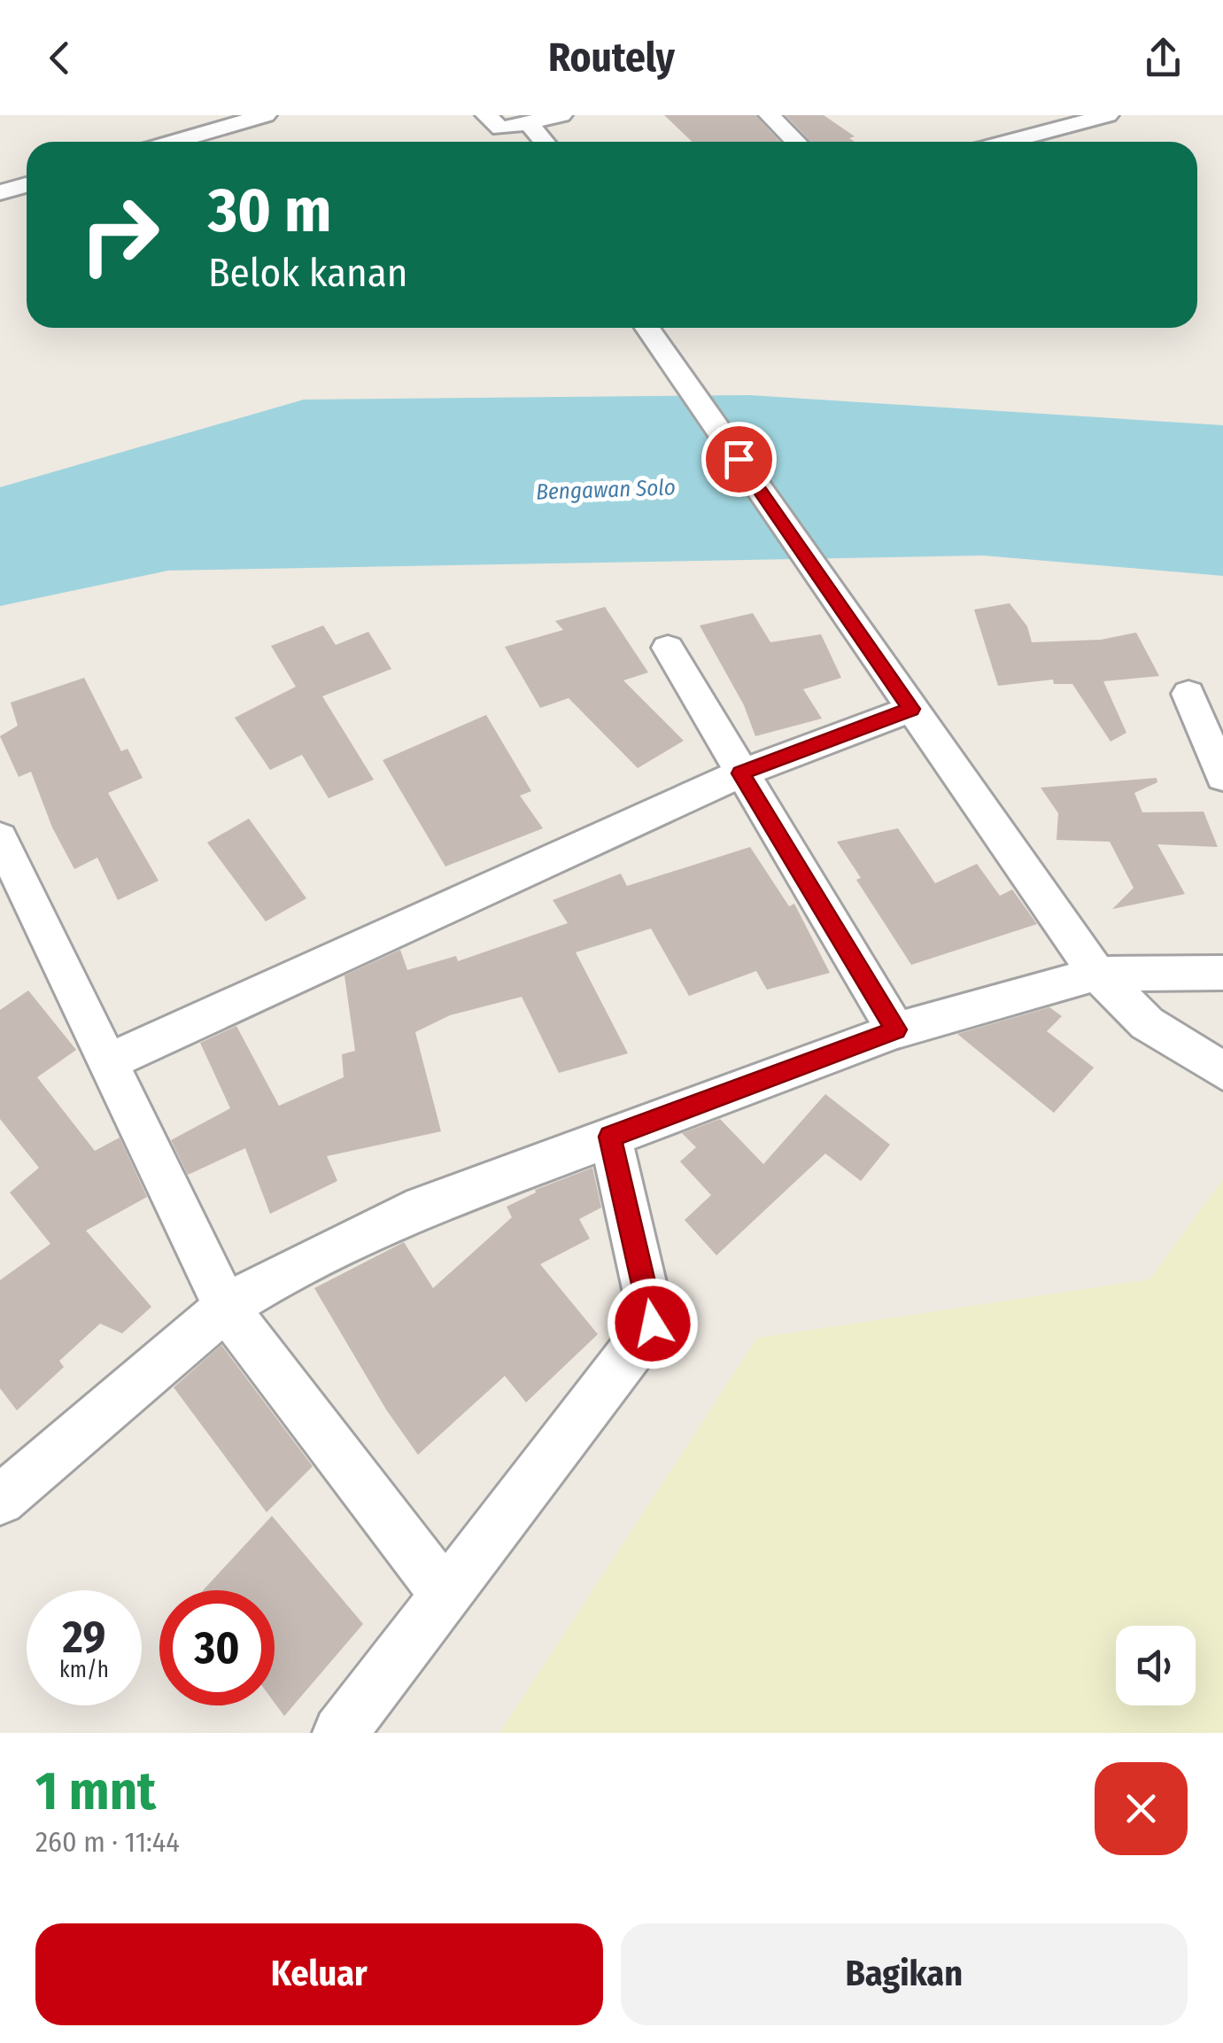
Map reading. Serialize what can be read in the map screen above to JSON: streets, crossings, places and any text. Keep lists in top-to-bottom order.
{
  "water": ["Bengawan Solo"],
  "page": {
    "header": "Routely",
    "turn": ["30 m", "Belok kanan"],
    "speed": "29 km/h",
    "limit": "30",
    "heading": ["1 mnt", "260 m · 11:44"],
    "buttons": ["Keluar", "Bagikan"]
  }
}
